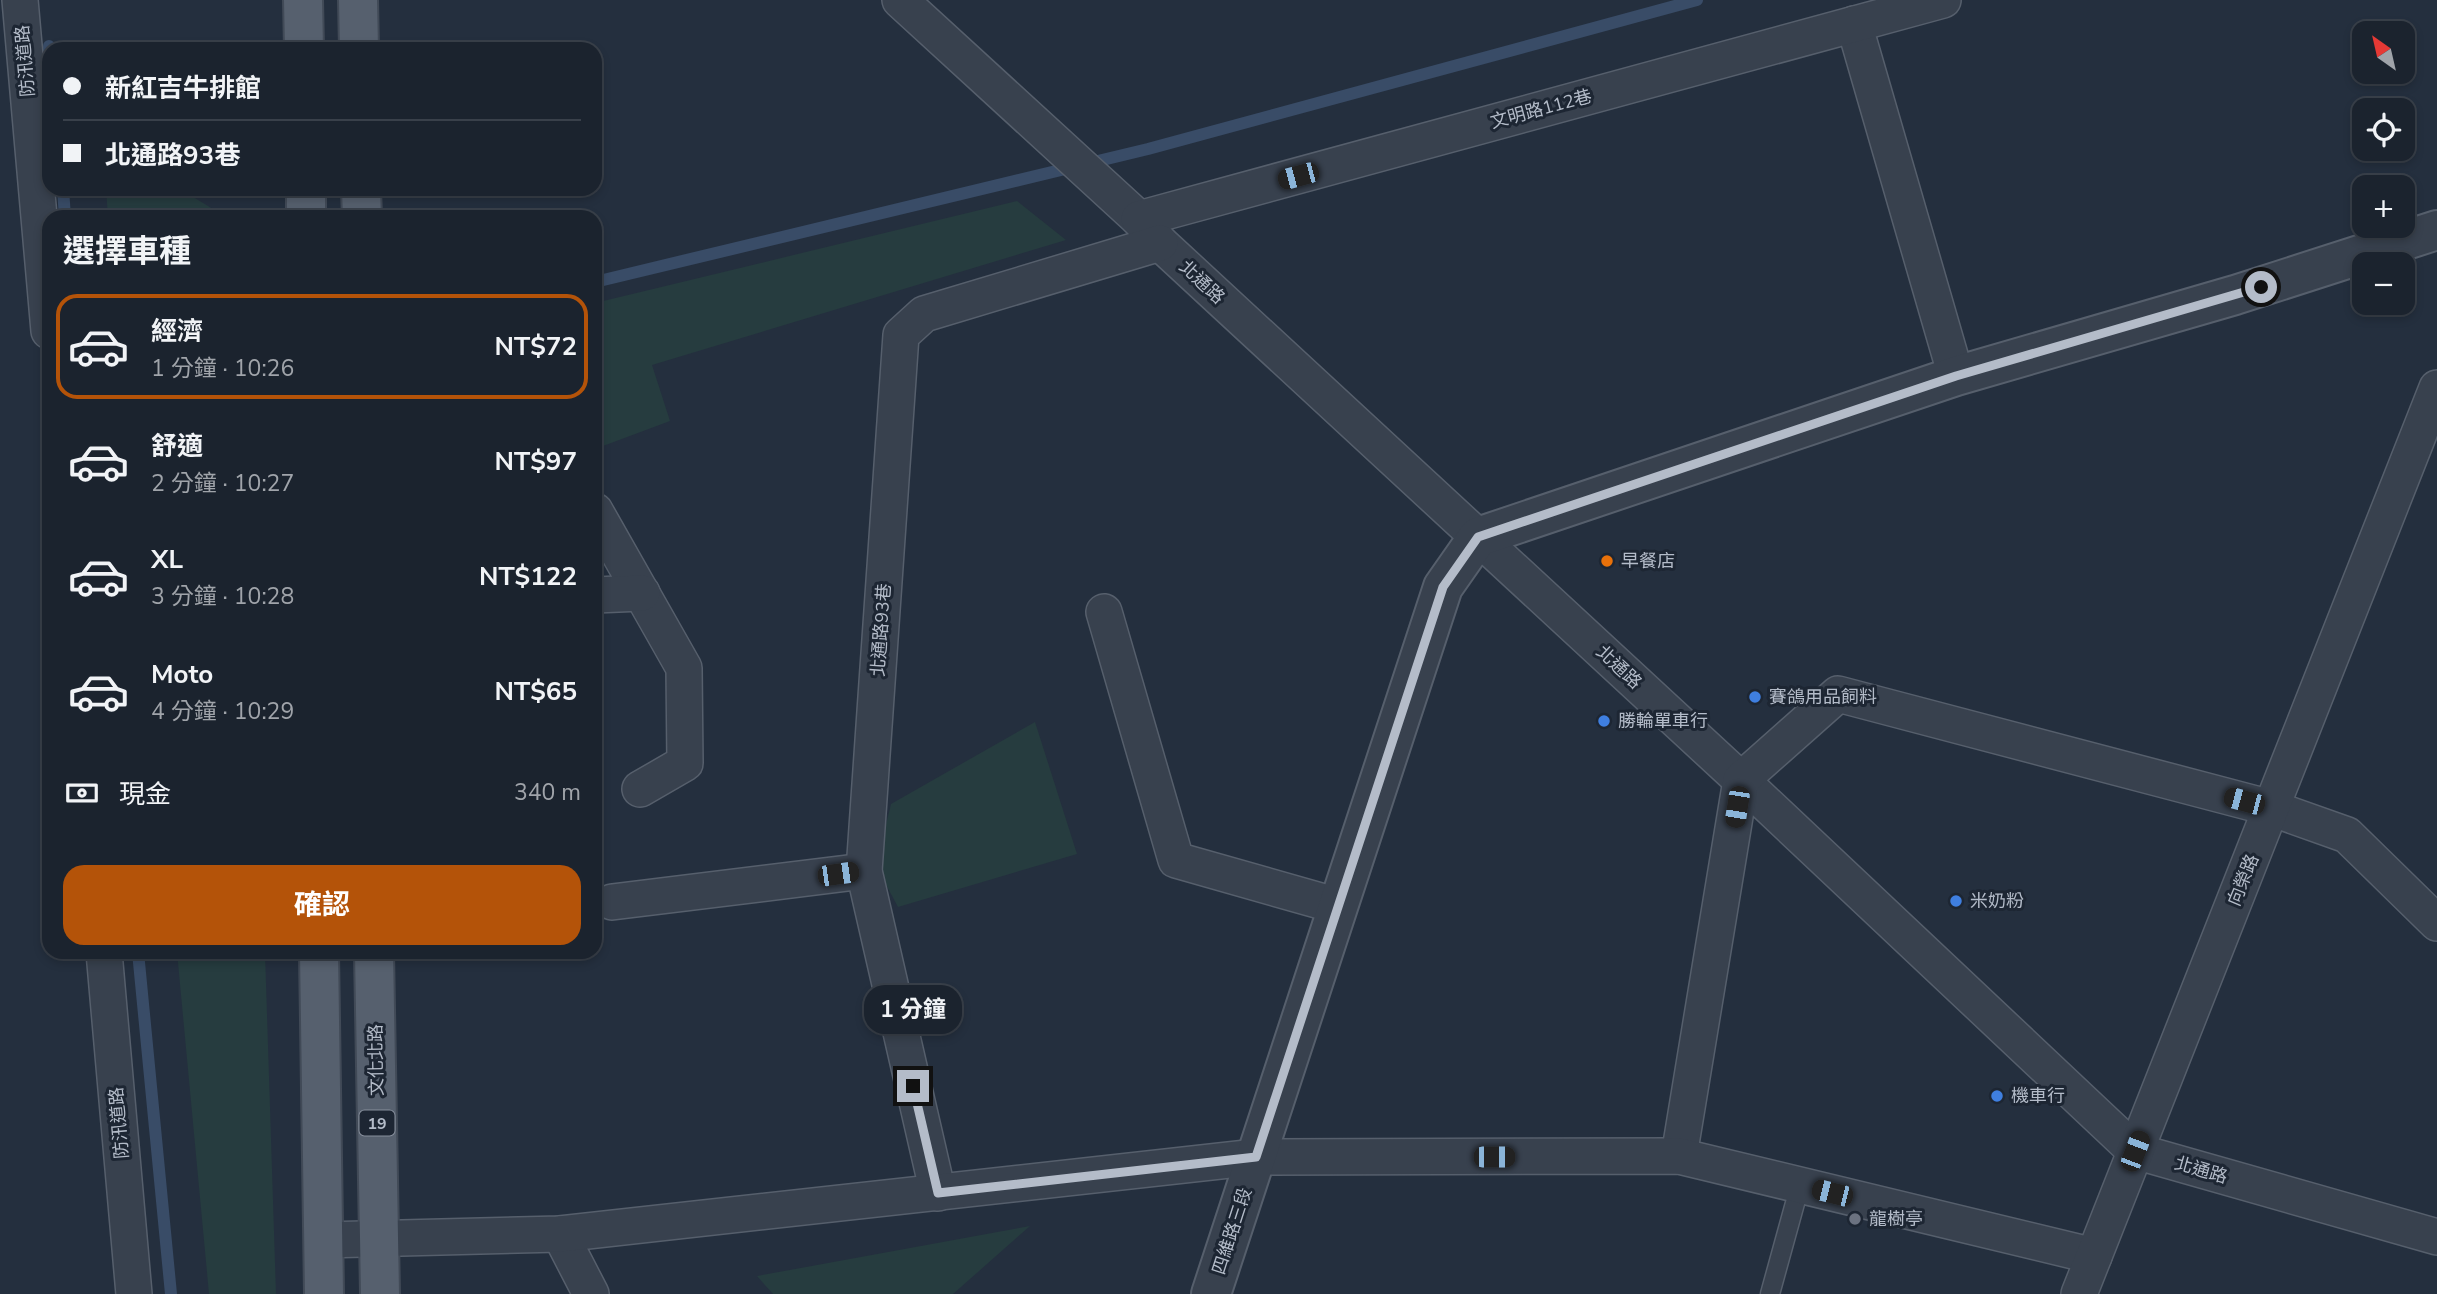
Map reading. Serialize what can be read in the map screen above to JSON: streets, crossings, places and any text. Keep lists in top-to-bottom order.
{
  "streets": {
    "main road": ["文化北路", "19"],
    "street": [
      "防汛道路",
      "文明路112巷",
      "北通路",
      "北通路93巷",
      "向榮路",
      "四維路三段"
    ]
  },
  "crossings": [
    ["文明路112巷", "北通路"],
    ["文明路112巷", "北通路93巷"],
    ["北通路", "北通路93巷"],
    ["北通路", "向榮路"],
    ["北通路", "四維路三段"]
  ],
  "places": [
    "早餐店",
    "賽鴿用品飼料",
    "勝輪單車行",
    "米奶粉",
    "機車行",
    "龍樹亭"
  ],
  "north": "top left",
  "page": {
    "map_buttons": ["+", "−"],
    "banner": ["新紅吉牛排館", "北通路93巷"],
    "heading": "選擇車種",
    "list": [
      {
        "name": "經濟",
        "note": "1 分鐘 · 10:26",
        "value": "NT$72"
      },
      {
        "name": "舒適",
        "note": "2 分鐘 · 10:27",
        "value": "NT$97"
      },
      {
        "name": "XL",
        "note": "3 分鐘 · 10:28",
        "value": "NT$122"
      },
      {
        "name": "Moto",
        "note": "4 分鐘 · 10:29",
        "value": "NT$65"
      }
    ],
    "pay": ["現金", "340 m"],
    "buttons": "確認",
    "bubble": "1 分鐘"
  }
}
